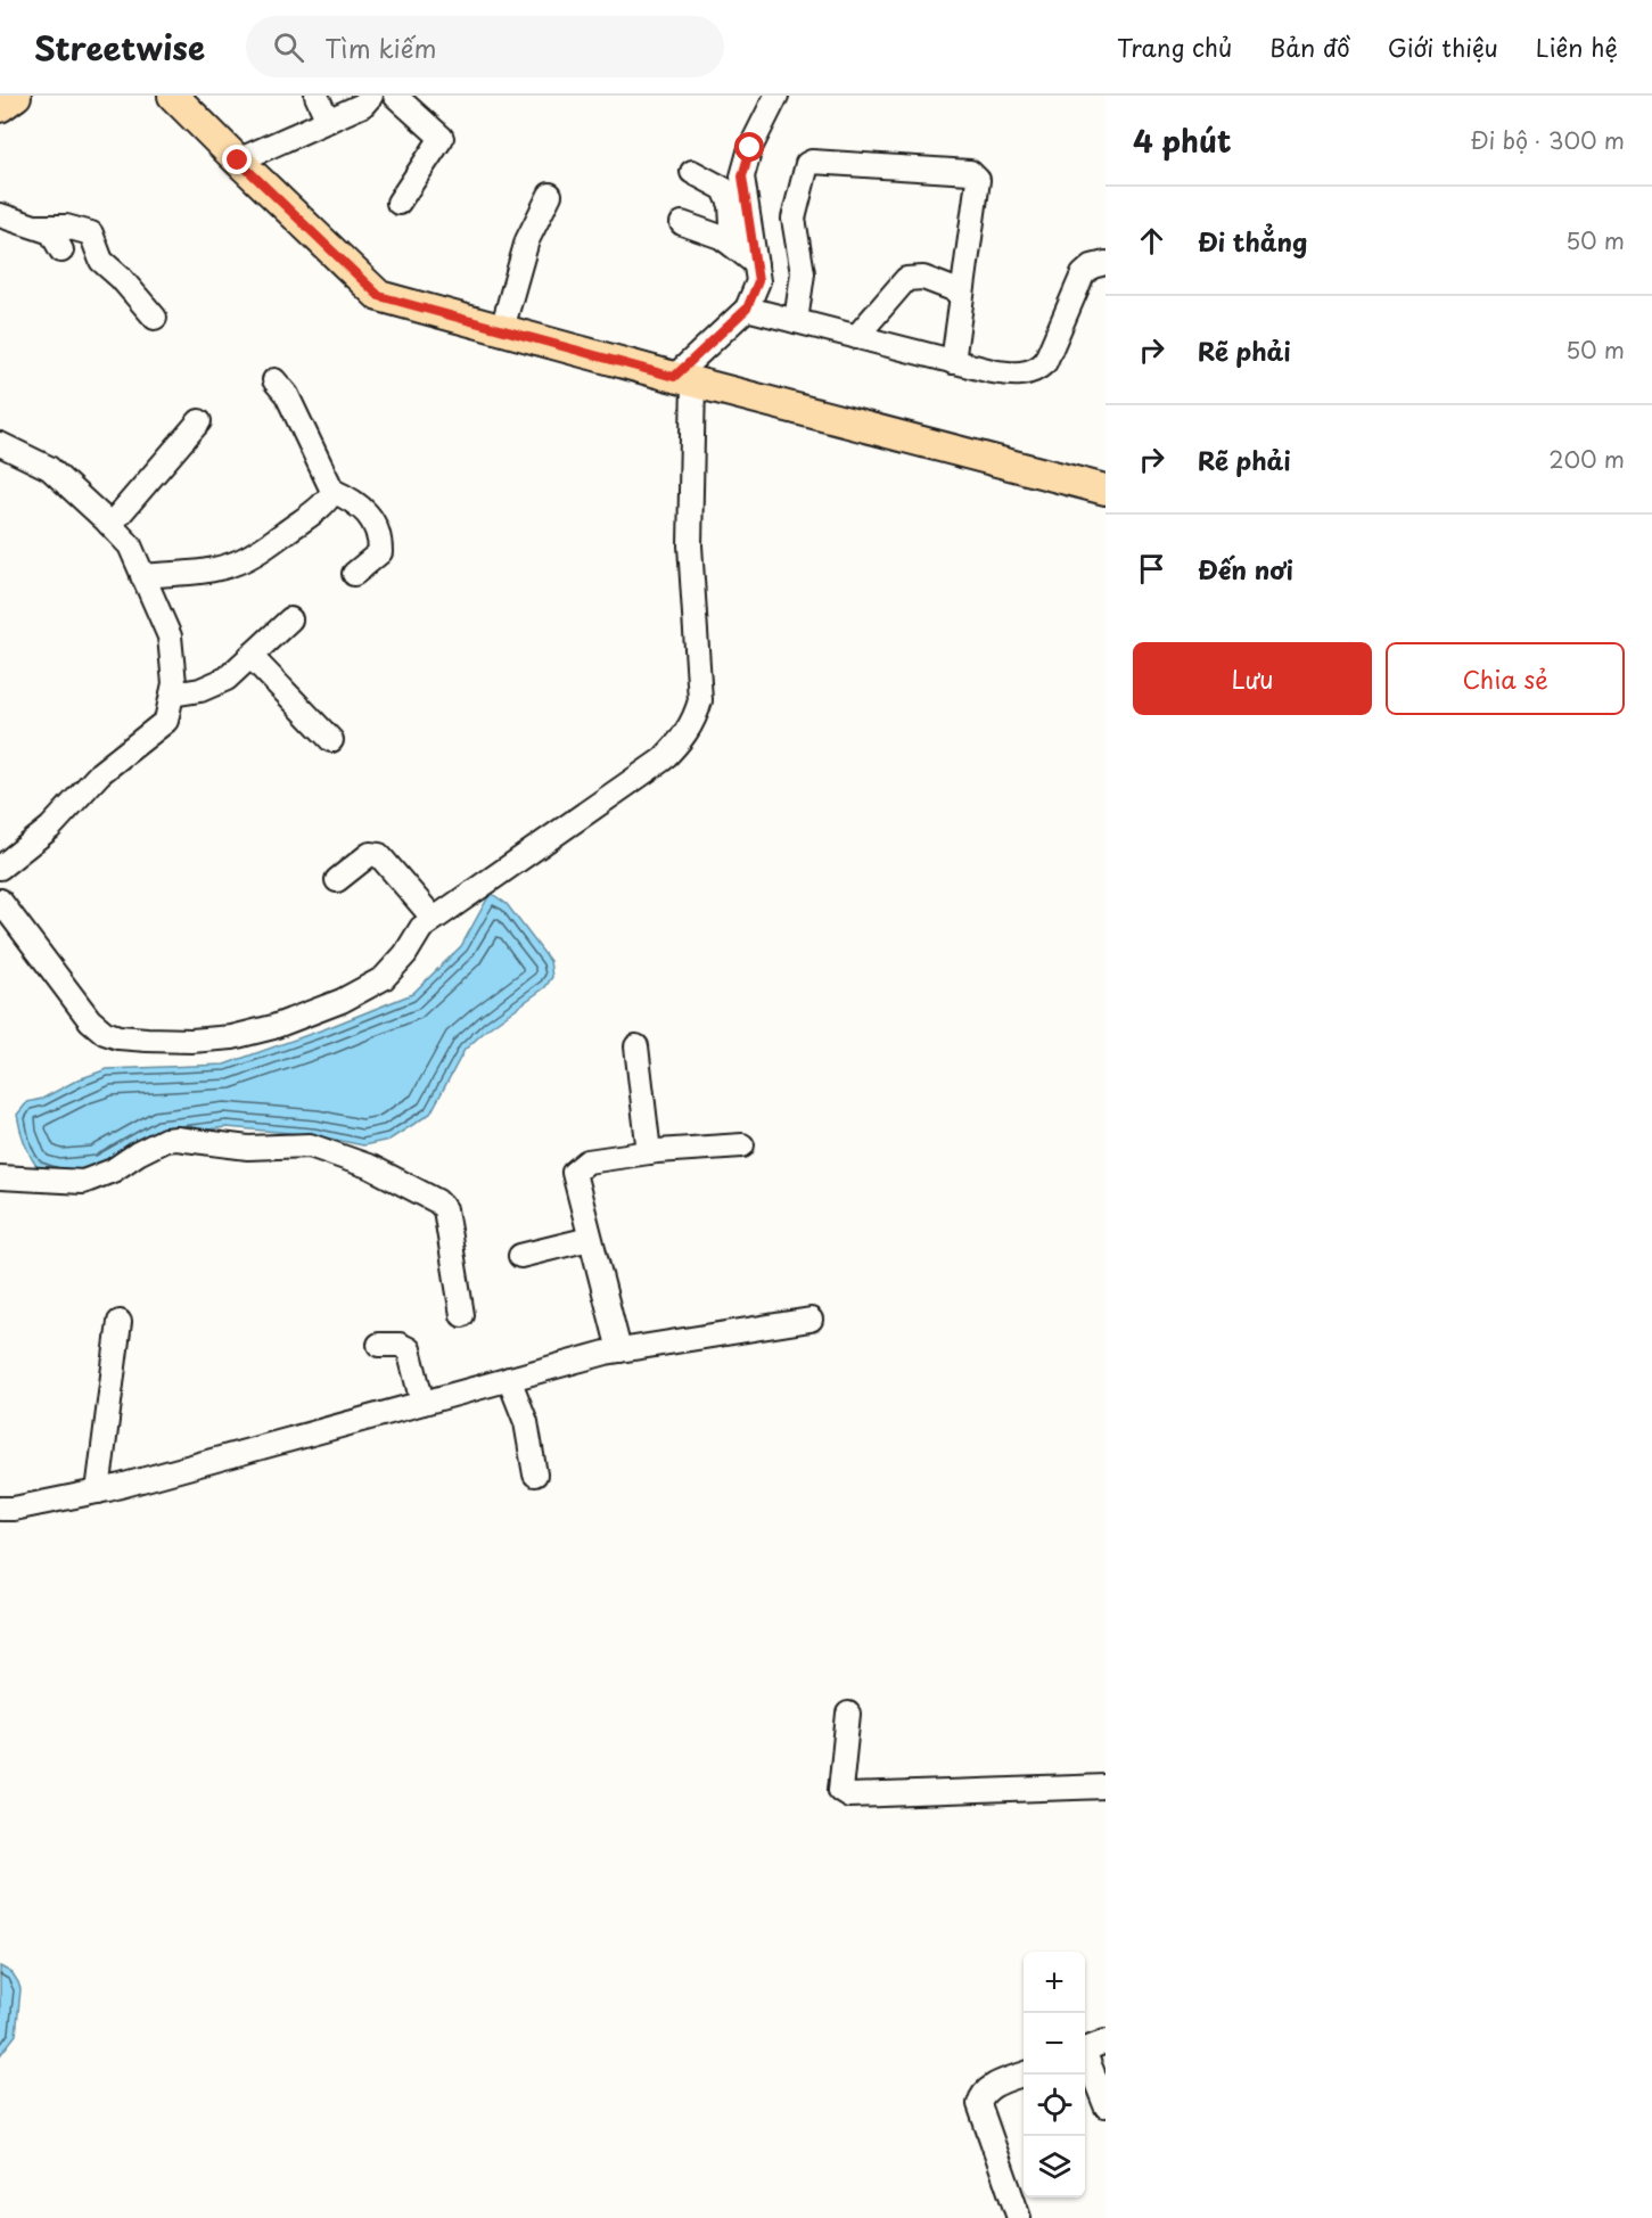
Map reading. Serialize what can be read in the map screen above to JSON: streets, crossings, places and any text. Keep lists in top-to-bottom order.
{
  "page": {
    "header": "Streetwise",
    "search": "Tìm kiếm",
    "nav": [
      "Trang chủ",
      "Bản đồ",
      "Giới thiệu",
      "Liên hệ"
    ],
    "heading": ["4 phút", "Đi bộ · 300 m"],
    "list": [
      ["Đi thẳng", "50 m"],
      ["Rẽ phải", "50 m"],
      ["Rẽ phải", "200 m"],
      "Đến nơi"
    ],
    "buttons": ["Lưu", "Chia sẻ"],
    "map_buttons": ["+", "−"]
  }
}
